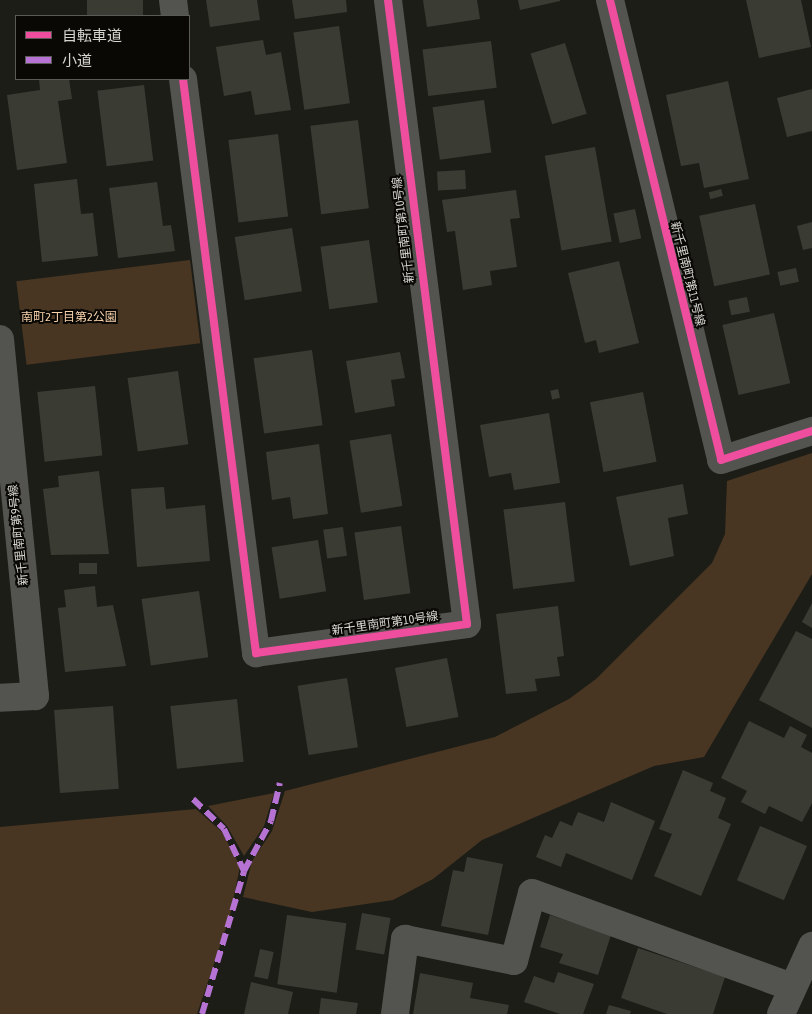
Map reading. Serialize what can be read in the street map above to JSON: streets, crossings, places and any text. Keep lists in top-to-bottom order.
{
  "streets": {
    "street": ["新千里南町第10号線", "新千里南町第11号線", "新千里南町第9号線"]
  },
  "parks": ["南町2丁目第2公園"],
  "legend": ["自転車道", "小道"]
}
